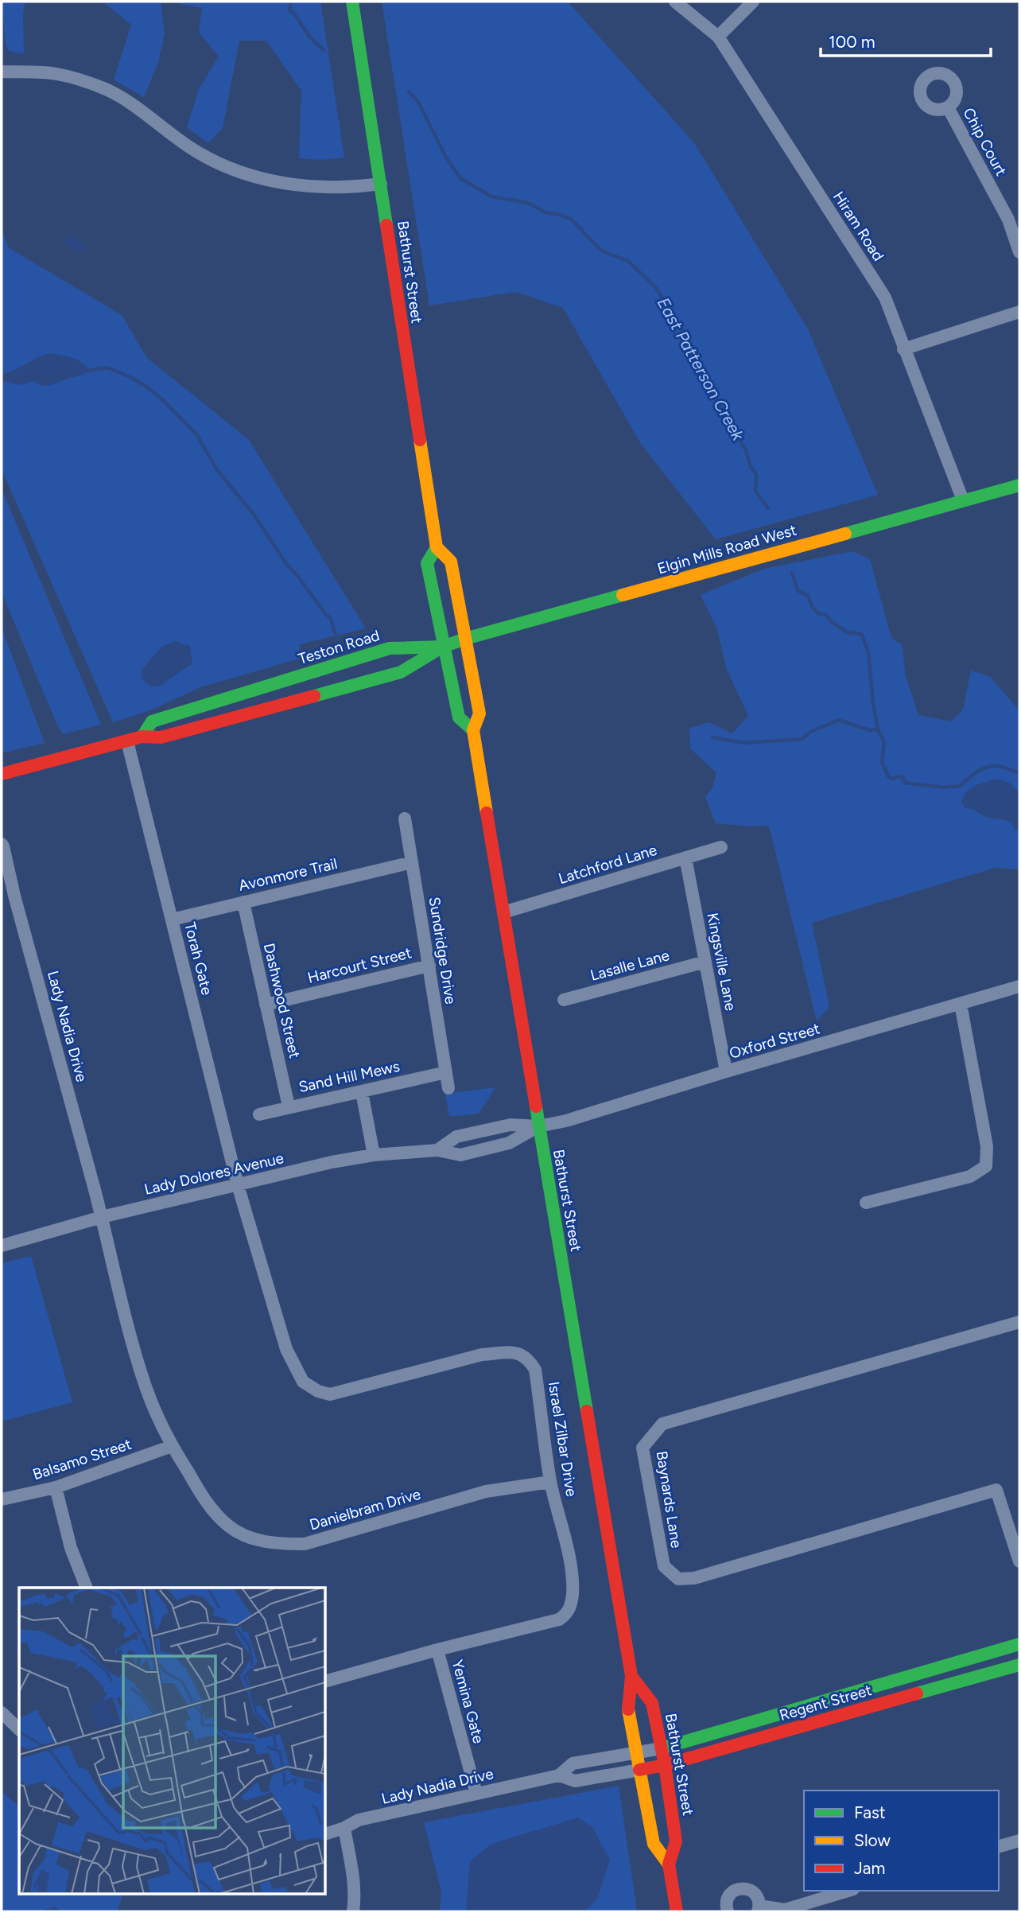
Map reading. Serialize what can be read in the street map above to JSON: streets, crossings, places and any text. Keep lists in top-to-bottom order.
{
  "streets": {
    "main road": [
      "Bathurst Street",
      "Elgin Mills Road West",
      "Teston Road",
      "Regent Street"
    ],
    "street": [
      "Chip Court",
      "Hiram Road",
      "Latchford Lane",
      "Avonmore Trail",
      "Sundridge Drive",
      "Torah Gate",
      "Kingsville Lane",
      "Harcourt Street",
      "Lasalle Lane",
      "Dashwood Street",
      "Lady Nadia Drive",
      "Oxford Street",
      "Sand Hill Mews",
      "Lady Dolores Avenue",
      "Israel Zilbar Drive",
      "Balsamo Street",
      "Baynards Lane",
      "Danielbram Drive",
      "Yemina Gate"
    ]
  },
  "crossings": [
    ["Hiram Road", "Elgin Mills Road West"],
    ["Bathurst Street", "Elgin Mills Road West"],
    ["Bathurst Street", "Teston Road"],
    ["Bathurst Street", "Latchford Lane"],
    ["Bathurst Street", "Lady Nadia Drive"],
    ["Bathurst Street", "Oxford Street"],
    ["Bathurst Street", "Lady Dolores Avenue"],
    ["Bathurst Street", "Regent Street"],
    ["Elgin Mills Road West", "Teston Road"],
    ["Teston Road", "Torah Gate"],
    ["Latchford Lane", "Kingsville Lane"],
    ["Avonmore Trail", "Sundridge Drive"],
    ["Avonmore Trail", "Torah Gate"],
    ["Avonmore Trail", "Dashwood Street"],
    ["Sundridge Drive", "Harcourt Street"],
    ["Sundridge Drive", "Sand Hill Mews"],
    ["Torah Gate", "Lady Dolores Avenue"],
    ["Torah Gate", "Israel Zilbar Drive"],
    ["Kingsville Lane", "Lasalle Lane"],
    ["Kingsville Lane", "Oxford Street"],
    ["Harcourt Street", "Dashwood Street"],
    ["Dashwood Street", "Sand Hill Mews"],
    ["Lady Nadia Drive", "Lady Dolores Avenue"],
    ["Lady Nadia Drive", "Danielbram Drive"],
    ["Lady Nadia Drive", "Yemina Gate"],
    ["Lady Nadia Drive", "Regent Street"],
    ["Oxford Street", "Lady Dolores Avenue"],
    ["Lady Dolores Avenue", "Israel Zilbar Drive"],
    ["Lady Dolores Avenue", "Danielbram Drive"],
    ["Israel Zilbar Drive", "Danielbram Drive"],
    ["Israel Zilbar Drive", "Yemina Gate"],
    ["Balsamo Street", "Danielbram Drive"]
  ],
  "water": ["East Patterson Creek"],
  "legend": ["Fast", "Slow", "Jam"],
  "scale_bar": "100 m"
}
